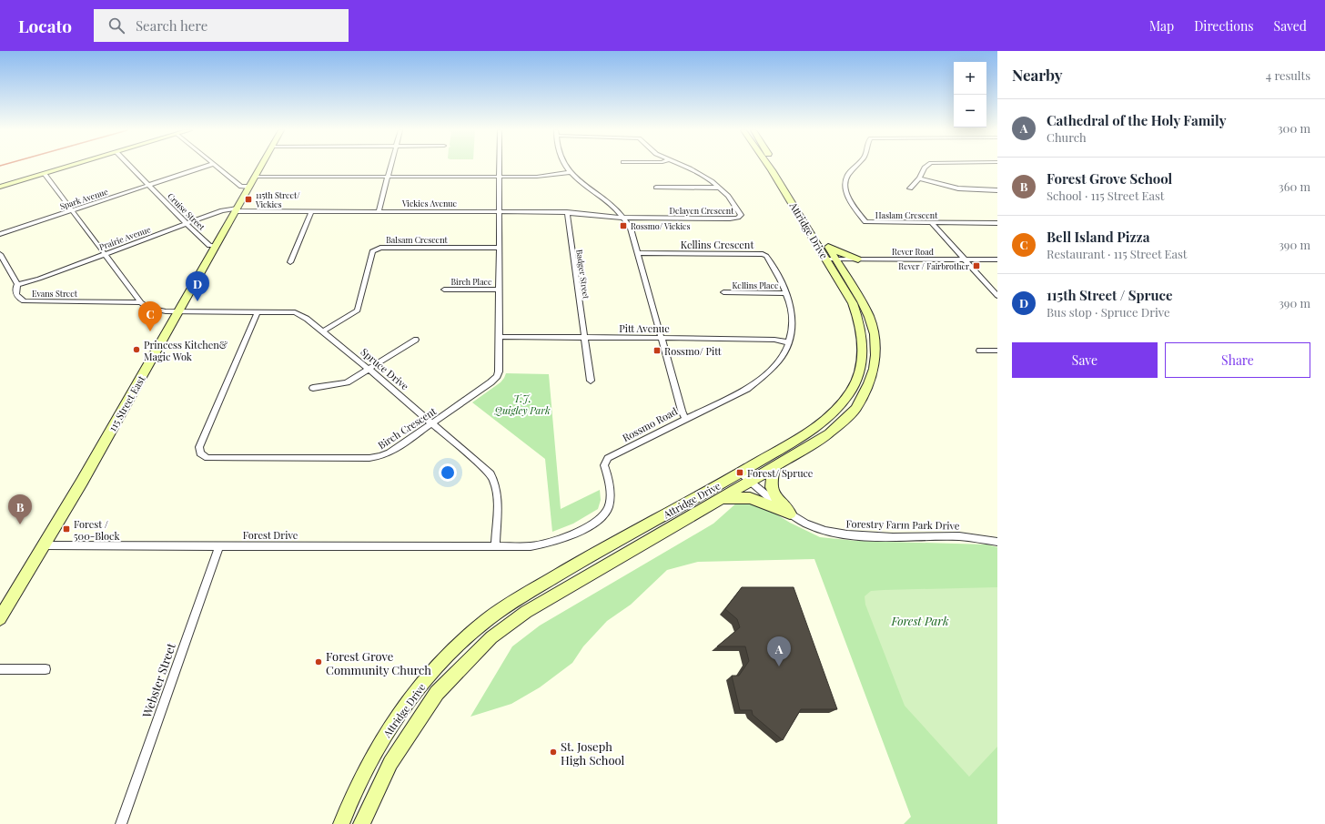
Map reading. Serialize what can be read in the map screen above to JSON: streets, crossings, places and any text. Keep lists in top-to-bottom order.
{
  "streets": {
    "main road": ["Attridge Drive", "115 Street East"],
    "street": [
      "Spark Avenue",
      "Vickies Avenue",
      "Delayen Crescent",
      "Cruise Street",
      "Haslam Crescent",
      "Prairie Avenue",
      "Balsam Crescent",
      "Kellins Crescent",
      "Rever Road",
      "Badger Street",
      "Birch Place",
      "Kellins Place",
      "Evans Street",
      "Pitt Avenue",
      "Spruce Drive",
      "Rossmo Road",
      "Birch Crescent",
      "Forestry Farm Park Drive",
      "Forest Drive",
      "Webster Street"
    ]
  },
  "crossings": [
    ["Spark Avenue", "Cruise Street"],
    ["Vickies Avenue", "Delayen Crescent"],
    ["Vickies Avenue", "Prairie Avenue"],
    ["Vickies Avenue", "Badger Street"],
    ["Vickies Avenue", "115 Street East"],
    ["Vickies Avenue", "Rossmo Road"],
    ["Vickies Avenue", "Birch Crescent"],
    ["Delayen Crescent", "Rossmo Road"],
    ["Cruise Street", "Prairie Avenue"],
    ["Cruise Street", "115 Street East"],
    ["Attridge Drive", "Rever Road"],
    ["Attridge Drive", "Forestry Farm Park Drive"],
    ["Prairie Avenue", "Evans Street"],
    ["Prairie Avenue", "115 Street East"],
    ["Balsam Crescent", "Spruce Drive"],
    ["Balsam Crescent", "Birch Crescent"],
    ["Kellins Crescent", "Kellins Place"],
    ["Kellins Crescent", "Pitt Avenue"],
    ["Kellins Crescent", "Rossmo Road"],
    ["Badger Street", "Pitt Avenue"],
    ["Birch Place", "Birch Crescent"],
    ["Evans Street", "Spruce Drive"],
    ["Pitt Avenue", "Rossmo Road"],
    ["Pitt Avenue", "Birch Crescent"],
    ["Spruce Drive", "115 Street East"],
    ["Spruce Drive", "Rossmo Road"],
    ["Spruce Drive", "Birch Crescent"],
    ["Spruce Drive", "Forest Drive"],
    ["115 Street East", "Forest Drive"],
    ["Rossmo Road", "Forest Drive"],
    ["Forest Drive", "Webster Street"]
  ],
  "parks": ["T.J. Quigley Park", "Forest Park"],
  "places": {
    "transit": [
      "115th Street/ Vickies",
      "Rossmo/ Vickies",
      "Rever / Fairbrother",
      "Rossmo/ Pitt",
      "Forest/ Spruce",
      "Forest / 500-Block"
    ],
    "other": ["Princess Kitchen& Magic Wok", "Forest Grove Community Church", "St. Joseph High School"]
  },
  "page": {
    "header": "Locato",
    "search": "Search here",
    "nav": ["Map", "Directions", "Saved"],
    "heading": ["Nearby", "4 results"],
    "map_buttons": ["+", "−"],
    "list": [
      {
        "mark": "A",
        "name": "Cathedral of the Holy Family",
        "note": "Church",
        "value": "300 m"
      },
      {
        "mark": "B",
        "name": "Forest Grove School",
        "note": "School · 115 Street East",
        "value": "360 m"
      },
      {
        "mark": "C",
        "name": "Bell Island Pizza",
        "note": "Restaurant · 115 Street East",
        "value": "390 m"
      },
      {
        "mark": "D",
        "name": "115th Street / Spruce",
        "note": "Bus stop · Spruce Drive",
        "value": "390 m"
      }
    ],
    "pins": [
      "D",
      "C",
      "B",
      "A"
    ],
    "buttons": ["Save", "Share"]
  }
}
